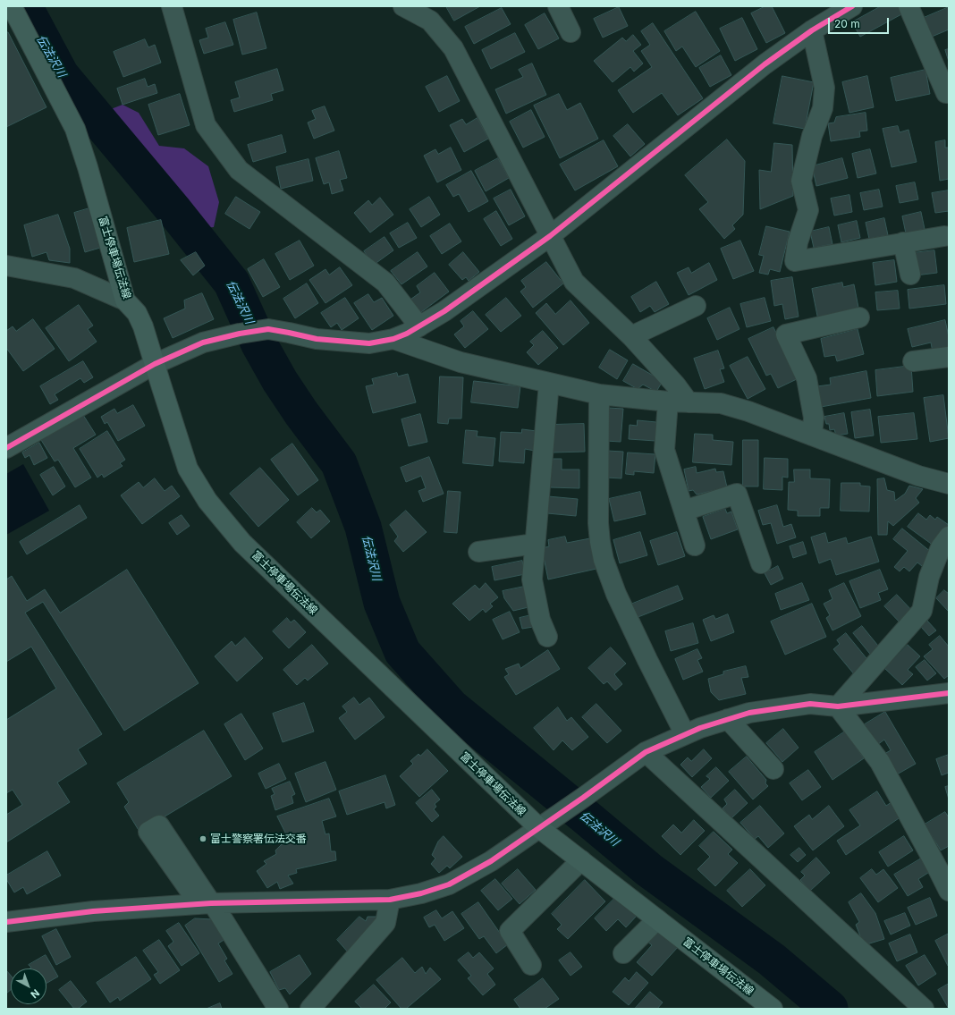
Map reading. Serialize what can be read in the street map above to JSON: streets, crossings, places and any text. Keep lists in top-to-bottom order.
{
  "streets": {
    "main road": ["富士停車場伝法線"]
  },
  "water": ["伝法沢川"],
  "places": ["富士警察署伝法交番"],
  "scale_bar": "20 m",
  "north": "bottom right"
}
